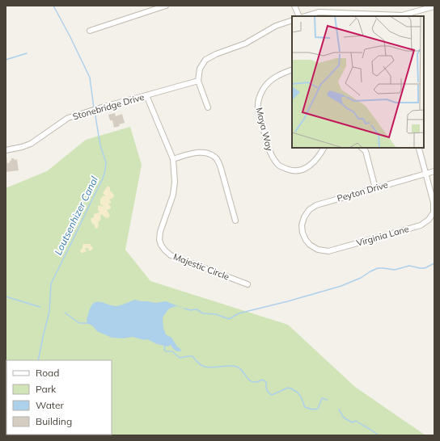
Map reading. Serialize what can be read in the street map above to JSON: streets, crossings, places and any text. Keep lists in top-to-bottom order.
{
  "streets": {
    "street": [
      "Stonebridge Drive",
      "Maya Way",
      "Peyton Drive",
      "Virginia Lane",
      "Majestic Circle"
    ]
  },
  "crossings": [
    ["Stonebridge Drive", "Majestic Circle"],
    ["Peyton Drive", "Virginia Lane"]
  ],
  "water": ["Loutsenhizer Canal"],
  "legend": [
    "Road",
    "Park",
    "Water",
    "Building"
  ]
}
